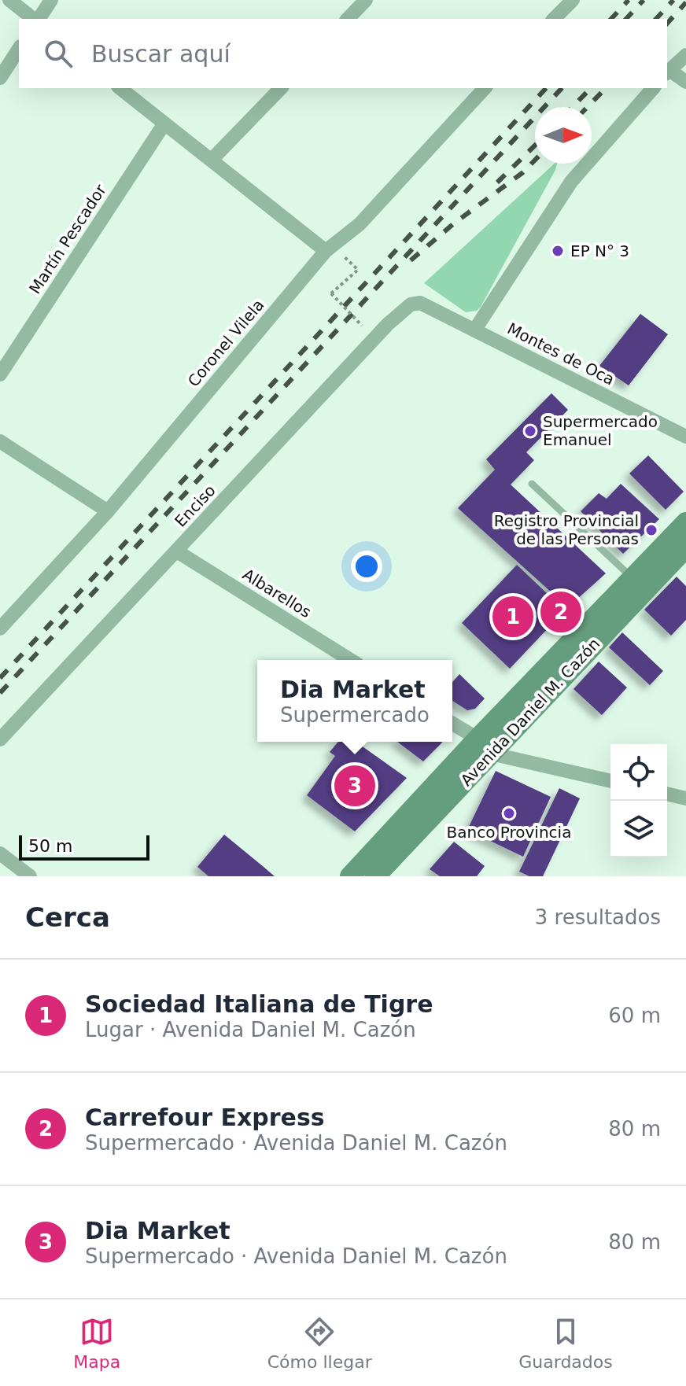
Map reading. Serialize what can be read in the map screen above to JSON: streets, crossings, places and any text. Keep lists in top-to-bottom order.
{
  "streets": {
    "main road": ["Avenida Daniel M. Cazón"],
    "street": [
      "Martín Pescador",
      "Coronel Vilela",
      "Montes de Oca",
      "Enciso",
      "Albarellos"
    ]
  },
  "crossings": [
    ["Montes de Oca", "Enciso"],
    ["Enciso", "Albarellos"]
  ],
  "places": [
    "EP N° 3",
    "Supermercado Emanuel",
    "Registro Provincial de las Personas",
    "Banco Provincia"
  ],
  "scale_bar": "50 m",
  "north": "right",
  "page": {
    "search": "Buscar aquí",
    "pins": ["2", "1", "3"],
    "popup": ["Dia Market", "Supermercado"],
    "scale": "50 m",
    "heading": ["Cerca", "3 resultados"],
    "list": [
      {
        "mark": "1",
        "name": "Sociedad Italiana de Tigre",
        "note": "Lugar · Avenida Daniel M. Cazón",
        "value": "60 m"
      },
      {
        "mark": "2",
        "name": "Carrefour Express",
        "note": "Supermercado · Avenida Daniel M. Cazón",
        "value": "80 m"
      },
      {
        "mark": "3",
        "name": "Dia Market",
        "note": "Supermercado · Avenida Daniel M. Cazón",
        "value": "80 m"
      }
    ],
    "nav": ["Mapa", "Cómo llegar", "Guardados"]
  }
}
